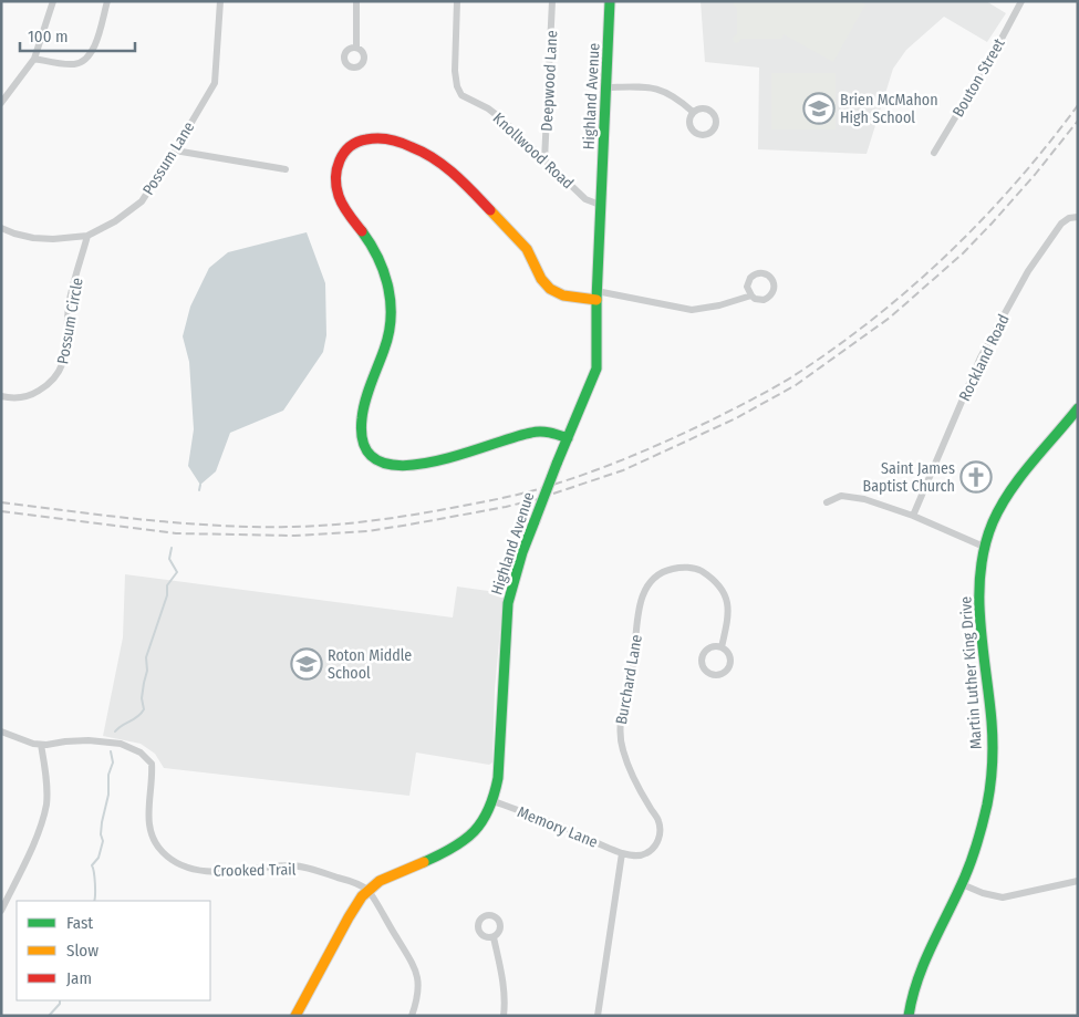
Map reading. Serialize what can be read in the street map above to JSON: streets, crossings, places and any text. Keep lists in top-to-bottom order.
{
  "streets": {
    "street": [
      "Bouton Street",
      "Deepwood Lane",
      "Highland Avenue",
      "Knollwood Road",
      "Possum Lane",
      "Possum Circle",
      "Rockland Road",
      "Martin Luther King Drive",
      "Burchard Lane",
      "Memory Lane",
      "Crooked Trail"
    ]
  },
  "crossings": [
    ["Deepwood Lane", "Knollwood Road"],
    ["Highland Avenue", "Knollwood Road"],
    ["Highland Avenue", "Memory Lane"],
    ["Highland Avenue", "Crooked Trail"],
    ["Possum Lane", "Possum Circle"],
    ["Burchard Lane", "Memory Lane"]
  ],
  "places": {
    "school or university": ["Brien McMahon High School", "Roton Middle School"],
    "church": ["Saint James Baptist Church"]
  },
  "legend": ["Fast", "Slow", "Jam"],
  "scale_bar": "100 m"
}
